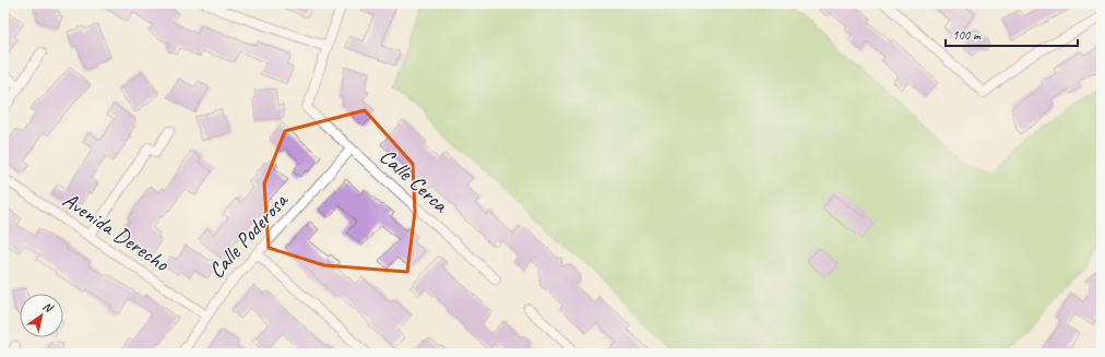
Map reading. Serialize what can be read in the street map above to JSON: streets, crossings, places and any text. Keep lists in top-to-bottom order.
{
  "streets": {
    "street": ["Calle Cerca", "Avenida Derecho", "Calle Poderosa"]
  },
  "crossings": [
    ["Calle Cerca", "Calle Poderosa"],
    ["Avenida Derecho", "Calle Poderosa"]
  ],
  "scale_bar": "100 m",
  "north": "top right"
}
